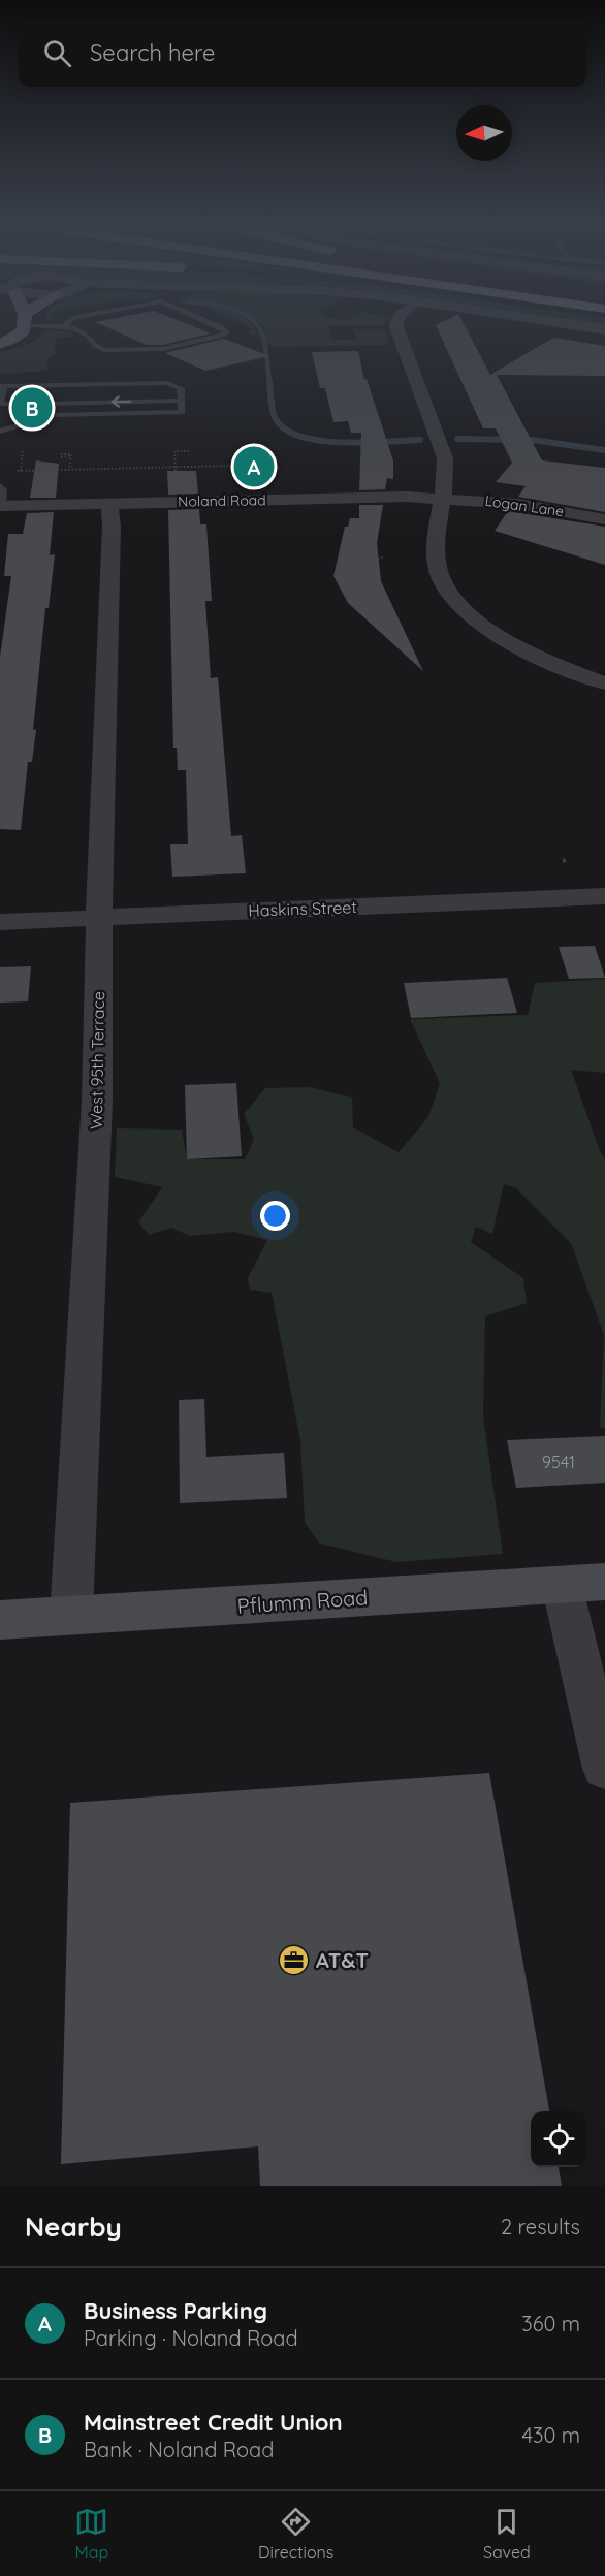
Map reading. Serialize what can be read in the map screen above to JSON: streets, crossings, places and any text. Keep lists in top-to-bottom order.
{
  "streets": {
    "main road": ["Pflumm Road"],
    "street": [
      "Noland Road",
      "Logan Lane",
      "Haskins Street",
      "West 95th Terrace"
    ]
  },
  "crossings": [
    ["Noland Road", "Logan Lane"],
    ["Noland Road", "West 95th Terrace"],
    ["Haskins Street", "West 95th Terrace"],
    ["West 95th Terrace", "Pflumm Road"]
  ],
  "places": {
    "office": ["AT&T"]
  },
  "house_numbers": ["9541"],
  "north": "left",
  "page": {
    "search": "Search here",
    "pins": ["B", "A"],
    "heading": ["Nearby", "2 results"],
    "list": [
      {
        "mark": "A",
        "name": "Business Parking",
        "note": "Parking · Noland Road",
        "value": "360 m"
      },
      {
        "mark": "B",
        "name": "Mainstreet Credit Union",
        "note": "Bank · Noland Road",
        "value": "430 m"
      }
    ],
    "nav": ["Map", "Directions", "Saved"]
  }
}
